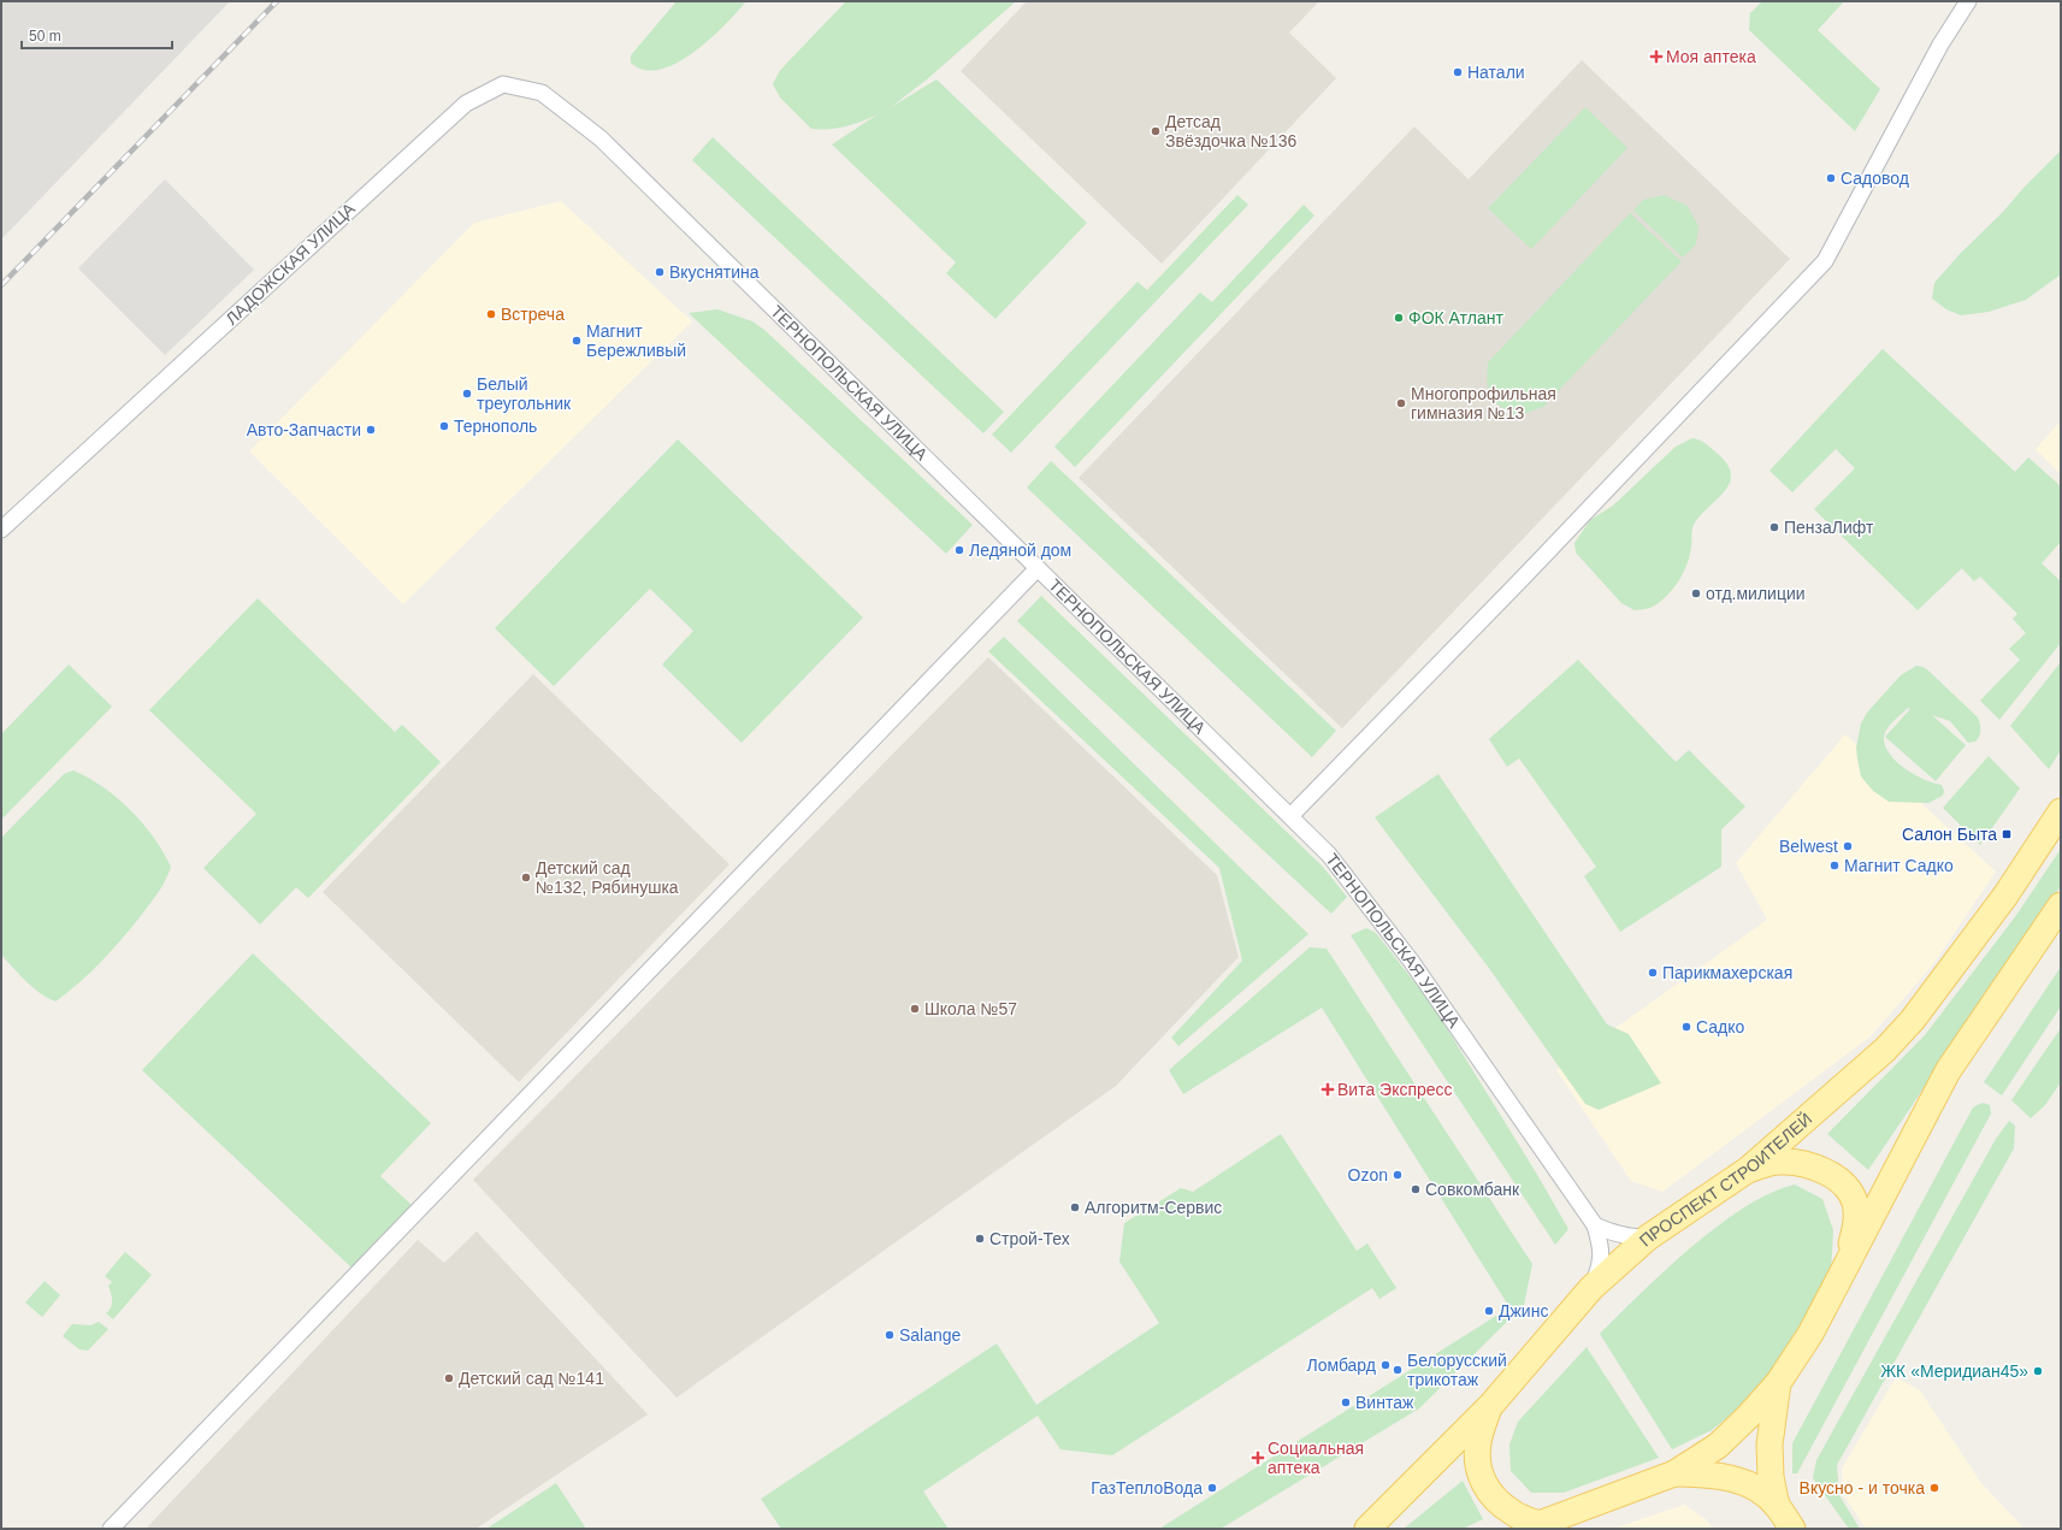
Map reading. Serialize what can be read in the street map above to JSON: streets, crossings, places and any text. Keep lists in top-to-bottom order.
{
  "streets": {
    "main road": ["ПРОСПЕКТ СТРОИТЕЛЕЙ"],
    "street": ["ЛАДОЖСКАЯ УЛИЦА", "ТЕРНОПОЛЬСКАЯ УЛИЦА"]
  },
  "crossings": [
    ["ЛАДОЖСКАЯ УЛИЦА", "ТЕРНОПОЛЬСКАЯ УЛИЦА"],
    ["ТЕРНОПОЛЬСКАЯ УЛИЦА", "ПРОСПЕКТ СТРОИТЕЛЕЙ"]
  ],
  "places": {
    "health": ["Моя аптека", "Вита Экспресс", "Социальная аптека"],
    "other": [
      "Натали",
      "Детсад Звёздочка №136",
      "Садовод",
      "Вкуснятина",
      "Встреча",
      "ФОК Атлант",
      "Магнит Бережливый",
      "Белый треугольник",
      "Многопрофильная гимназия №13",
      "Тернополь",
      "Авто-Запчасти",
      "ПензаЛифт",
      "Ледяной дом",
      "отд.милиции",
      "Belwest",
      "Магнит Садко",
      "Детский сад №132, Рябинушка",
      "Парикмахерская",
      "Школа №57",
      "Садко",
      "Ozon",
      "Совкомбанк",
      "Алгоритм-Сервис",
      "Строй-Тех",
      "Джинс",
      "Salange",
      "Ломбард",
      "Белорусский трикотаж",
      "ЖК «Меридиан45»",
      "Детский сад №141",
      "Винтаж",
      "ГазТеплоВода",
      "Вкусно - и точка"
    ],
    "transit": ["Салон Быта"]
  },
  "scale_bar": "50 m"
}
